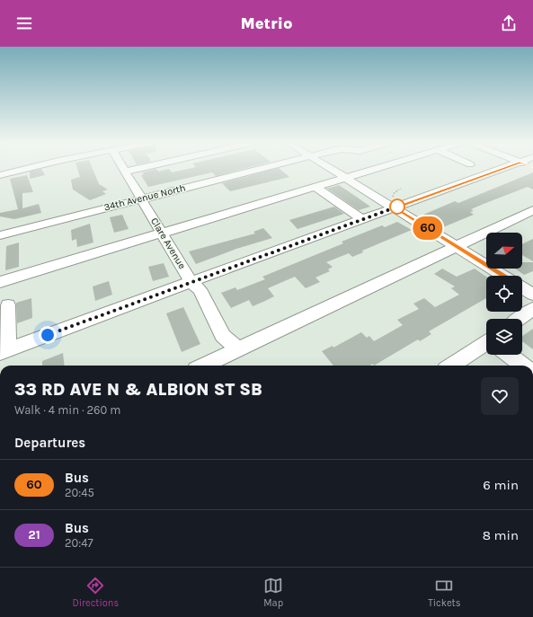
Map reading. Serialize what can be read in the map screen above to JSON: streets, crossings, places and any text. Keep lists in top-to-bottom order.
{
  "streets": {
    "street": ["34th Avenue North", "Clare Avenue"]
  },
  "crossings": [
    ["34th Avenue North", "Clare Avenue"]
  ],
  "lines": ["bus line 60"],
  "north": "right",
  "page": {
    "header": "Metrio",
    "on_map": "60",
    "heading": [
      ["33 RD AVE N & ALBION ST SB", "Walk · 4 min · 260 m"],
      "Departures"
    ],
    "list": [
      {
        "mark": "60",
        "name": "Bus",
        "note": "20:45",
        "value": "6 min"
      },
      {
        "mark": "21",
        "name": "Bus",
        "note": "20:47",
        "value": "8 min"
      }
    ],
    "tabs": ["Directions", "Map", "Tickets"]
  }
}
